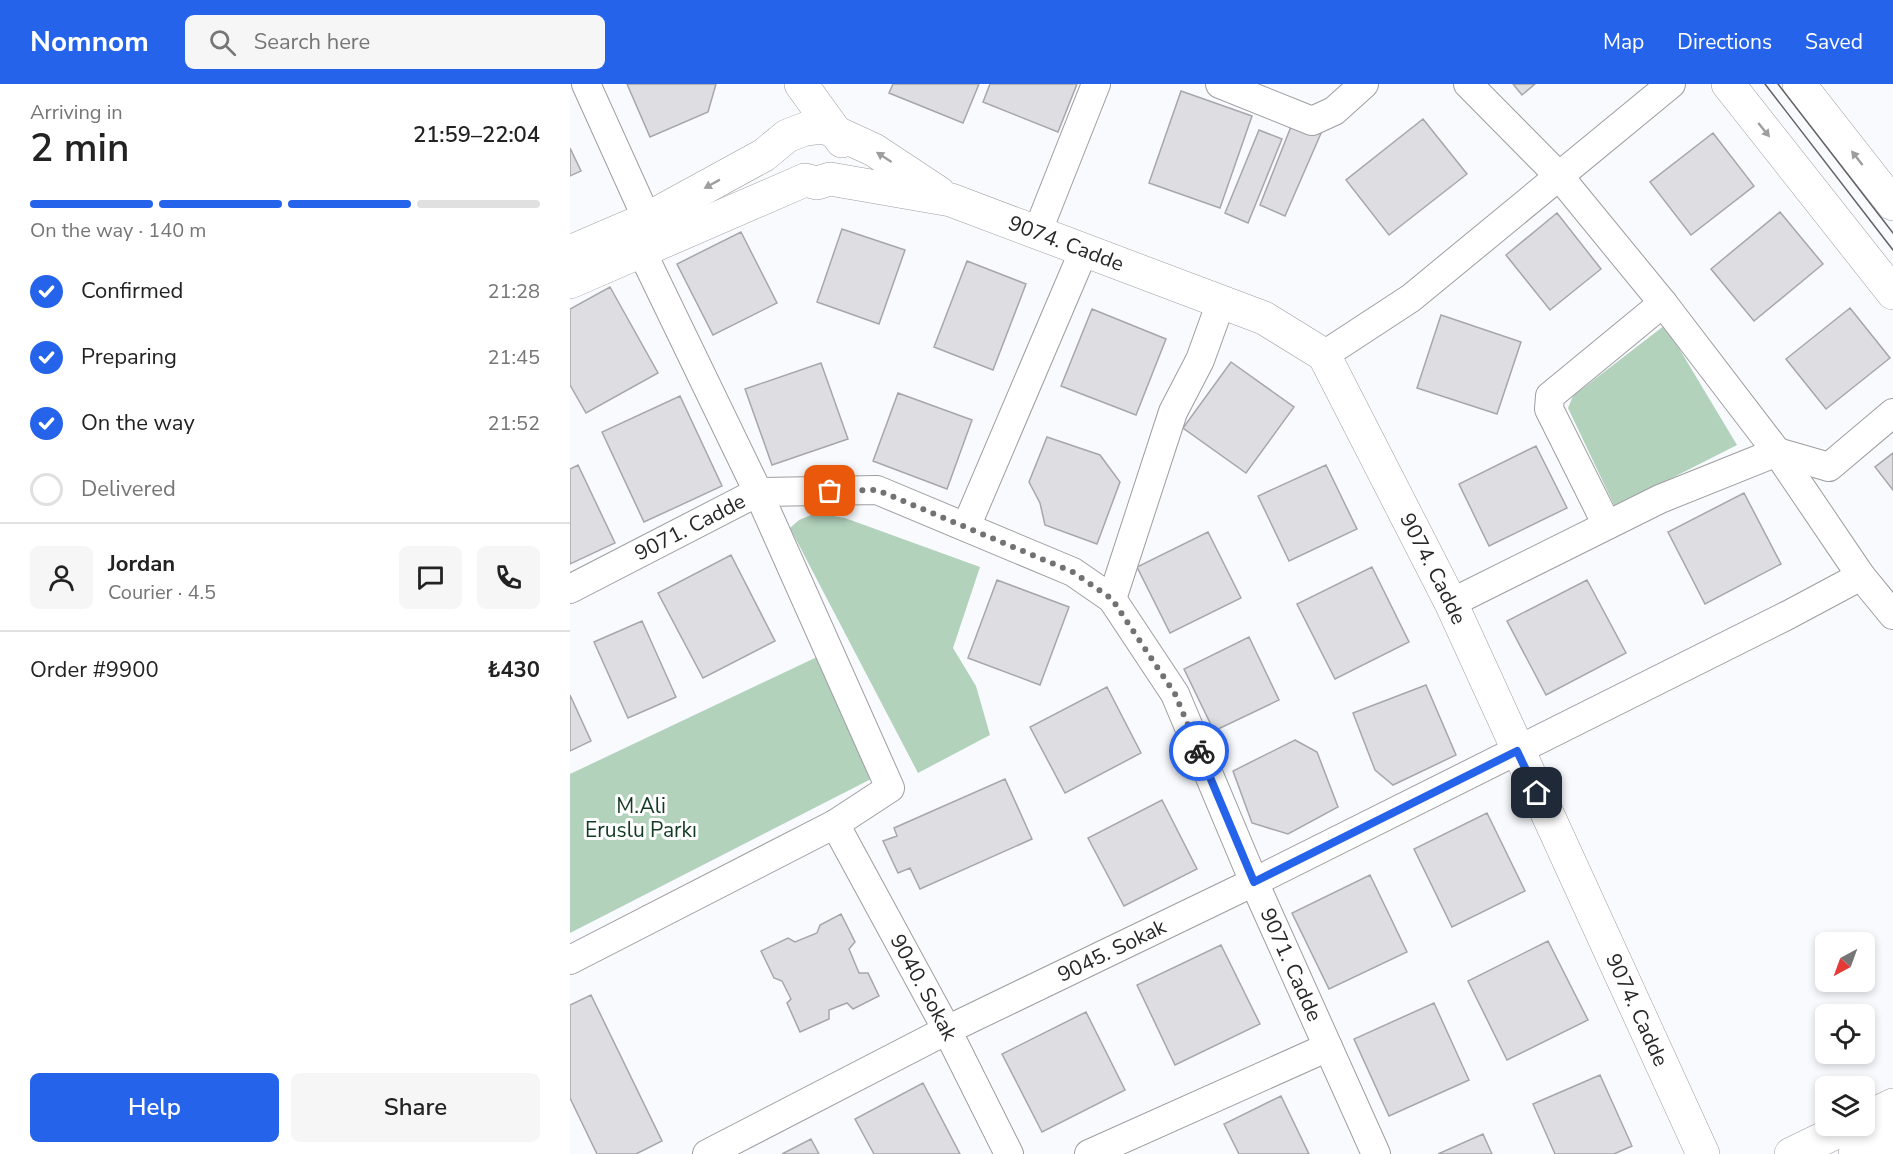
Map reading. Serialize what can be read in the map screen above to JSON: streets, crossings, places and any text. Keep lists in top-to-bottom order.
{
  "streets": {
    "street": [
      "9074. Cadde",
      "9071. Cadde",
      "9045. Sokak",
      "9040. Sokak"
    ]
  },
  "crossings": [
    ["9074. Cadde", "9045. Sokak"],
    ["9071. Cadde", "9045. Sokak"],
    ["9045. Sokak", "9040. Sokak"]
  ],
  "parks": ["M.Ali Eruslu Parkı"],
  "north": "bottom left",
  "page": {
    "header": "Nomnom",
    "search": "Search here",
    "nav": ["Map", "Directions", "Saved"],
    "heading": ["2 min", "Arriving in", "21:59–22:04"],
    "panel": [
      "Jordan",
      "Courier · 4.5",
      "Order #9900",
      "₺430"
    ],
    "bar": "On the way · 140 m",
    "list": [
      ["Confirmed", "21:28"],
      ["Preparing", "21:45"],
      ["On the way", "21:52"],
      "Delivered"
    ],
    "buttons": ["Help", "Share"]
  }
}
